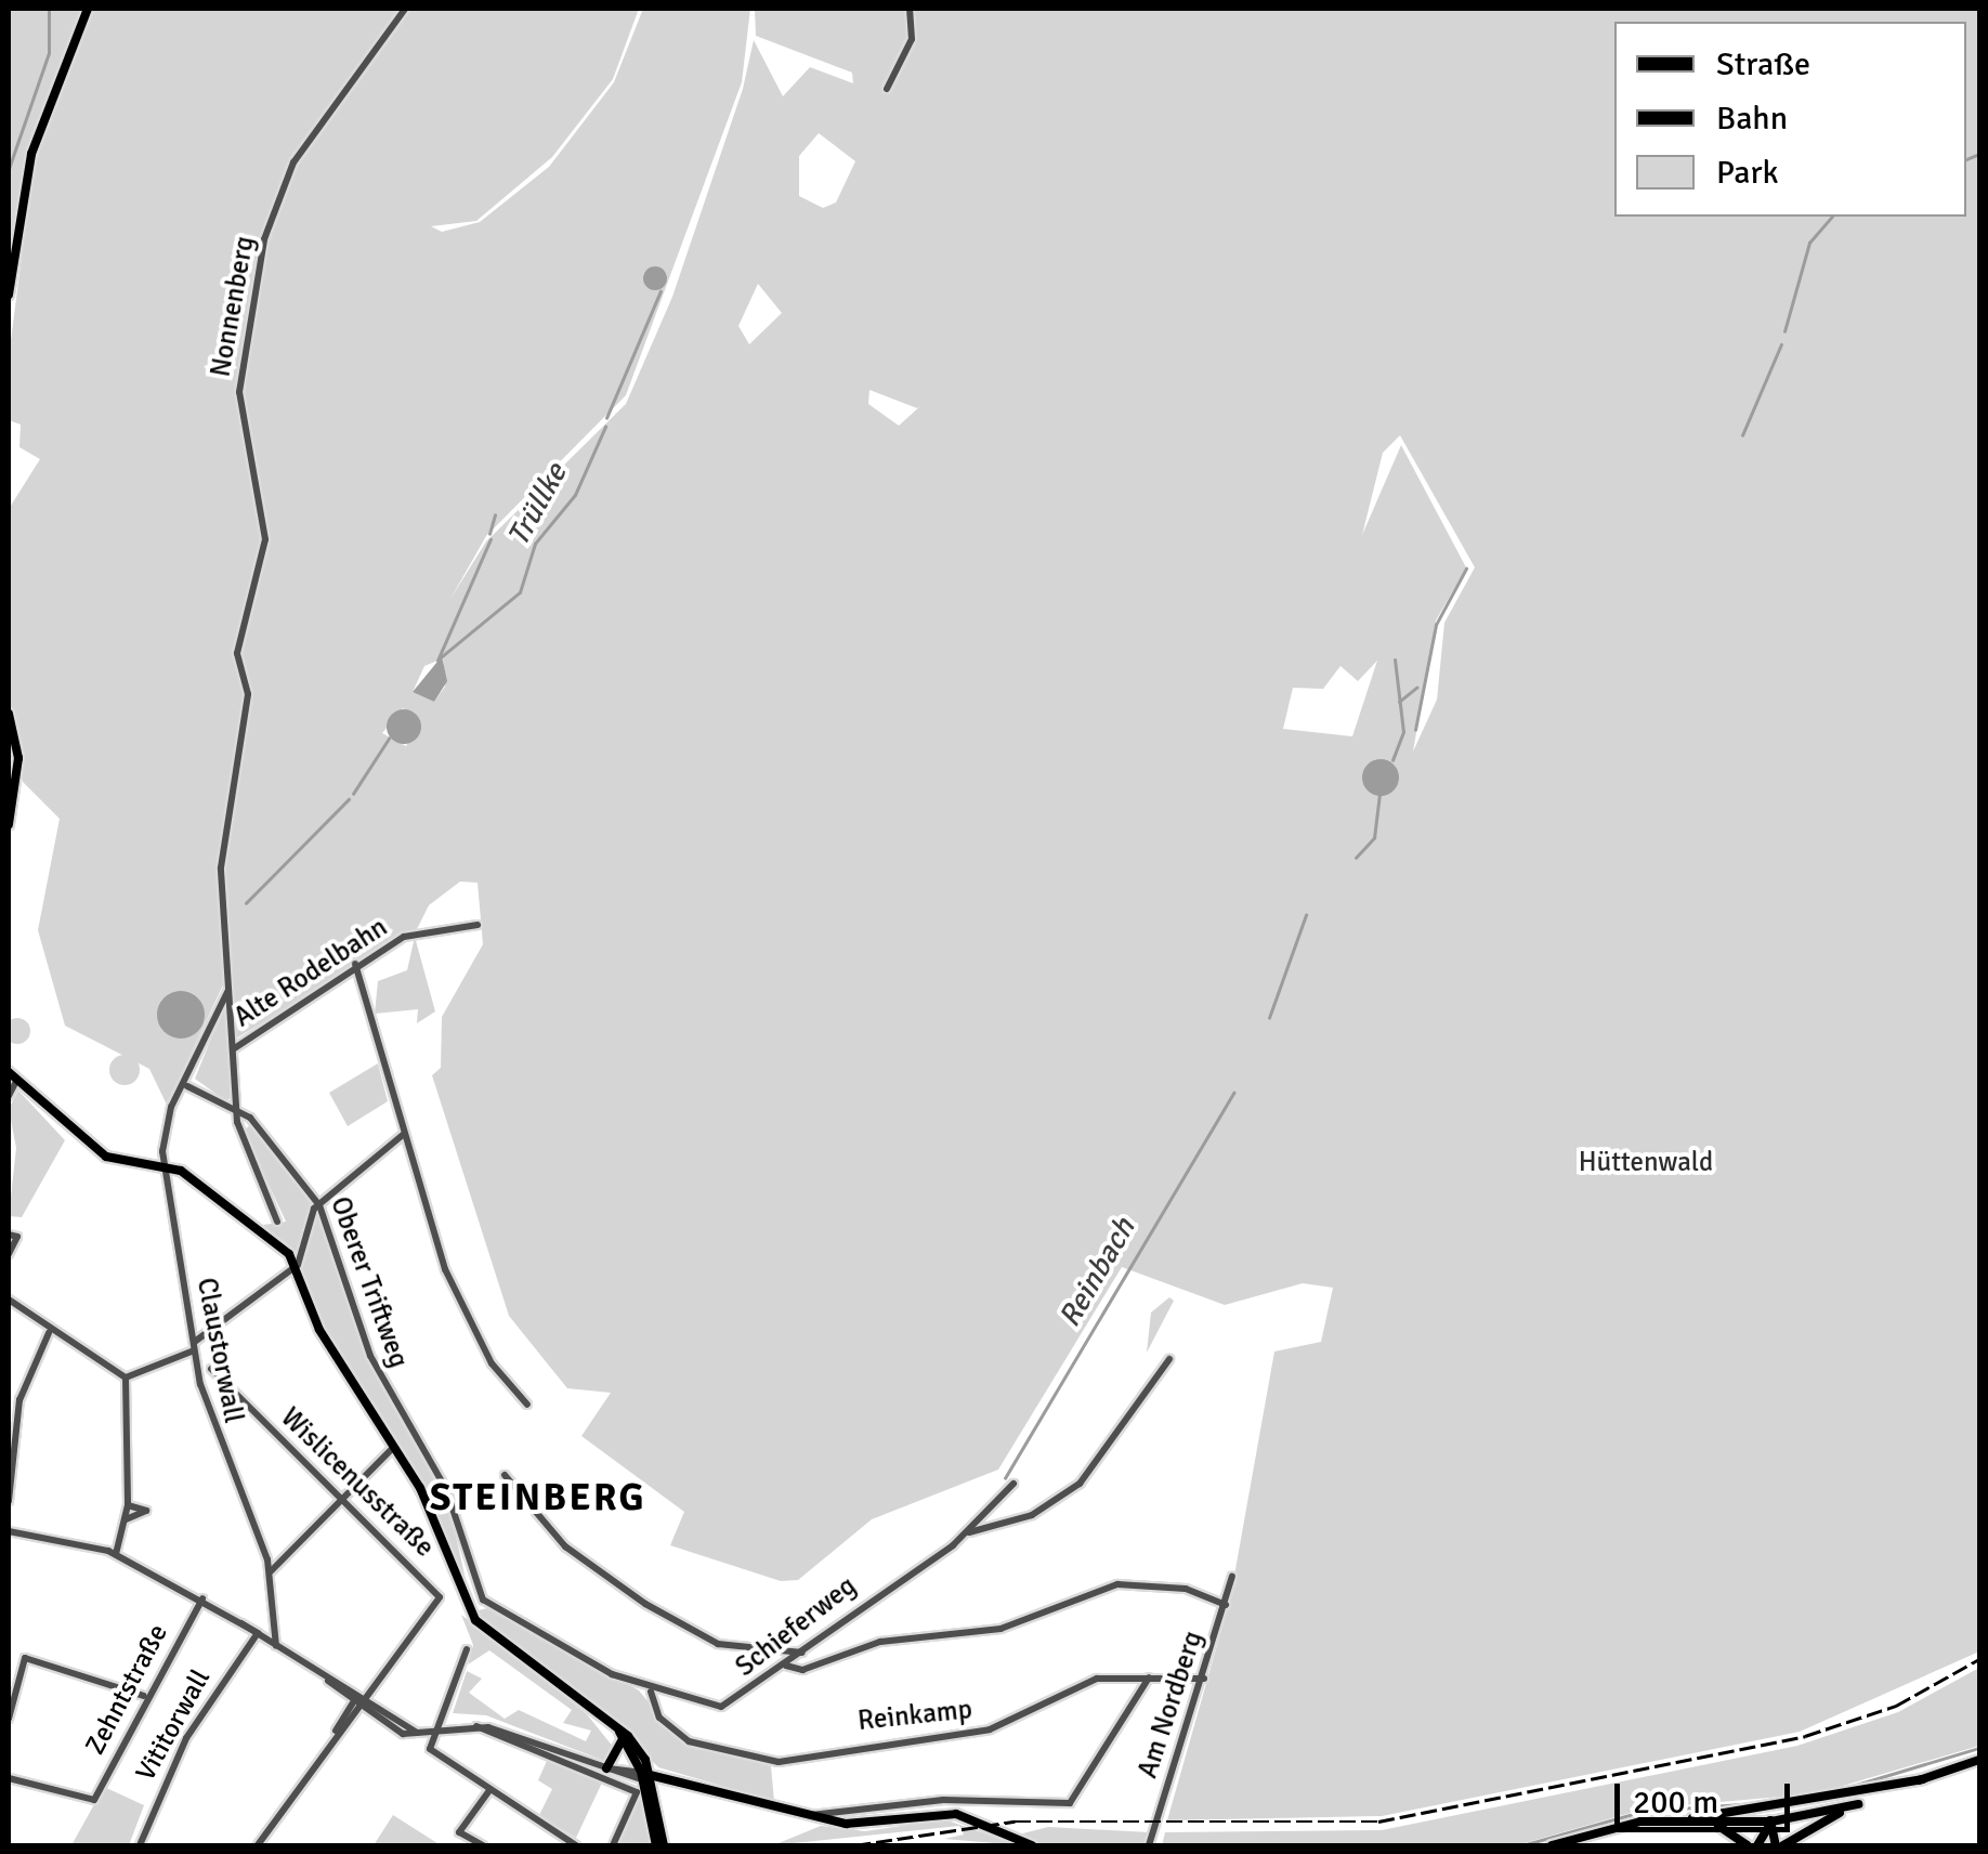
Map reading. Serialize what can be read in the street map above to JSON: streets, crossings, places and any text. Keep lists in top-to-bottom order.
{
  "streets": {
    "street": [
      "Nonnenberg",
      "Alte Rodelbahn",
      "Oberer Triftweg",
      "Claustorwall",
      "Wislicenusstraße",
      "Schieferweg",
      "Zehntstraße",
      "Am Nordberg",
      "Reinkamp",
      "Vititorwall"
    ]
  },
  "crossings": [
    ["Nonnenberg", "Oberer Triftweg"],
    ["Nonnenberg", "Claustorwall"],
    ["Oberer Triftweg", "Claustorwall"],
    ["Oberer Triftweg", "Schieferweg"],
    ["Claustorwall", "Vititorwall"],
    ["Schieferweg", "Reinkamp"],
    ["Am Nordberg", "Reinkamp"]
  ],
  "districts": ["STEINBERG"],
  "water": ["Trüllke", "Reinbach"],
  "parks": ["Hüttenwald"],
  "legend": ["Straße", "Bahn", "Park"],
  "scale_bar": "200 m"
}
